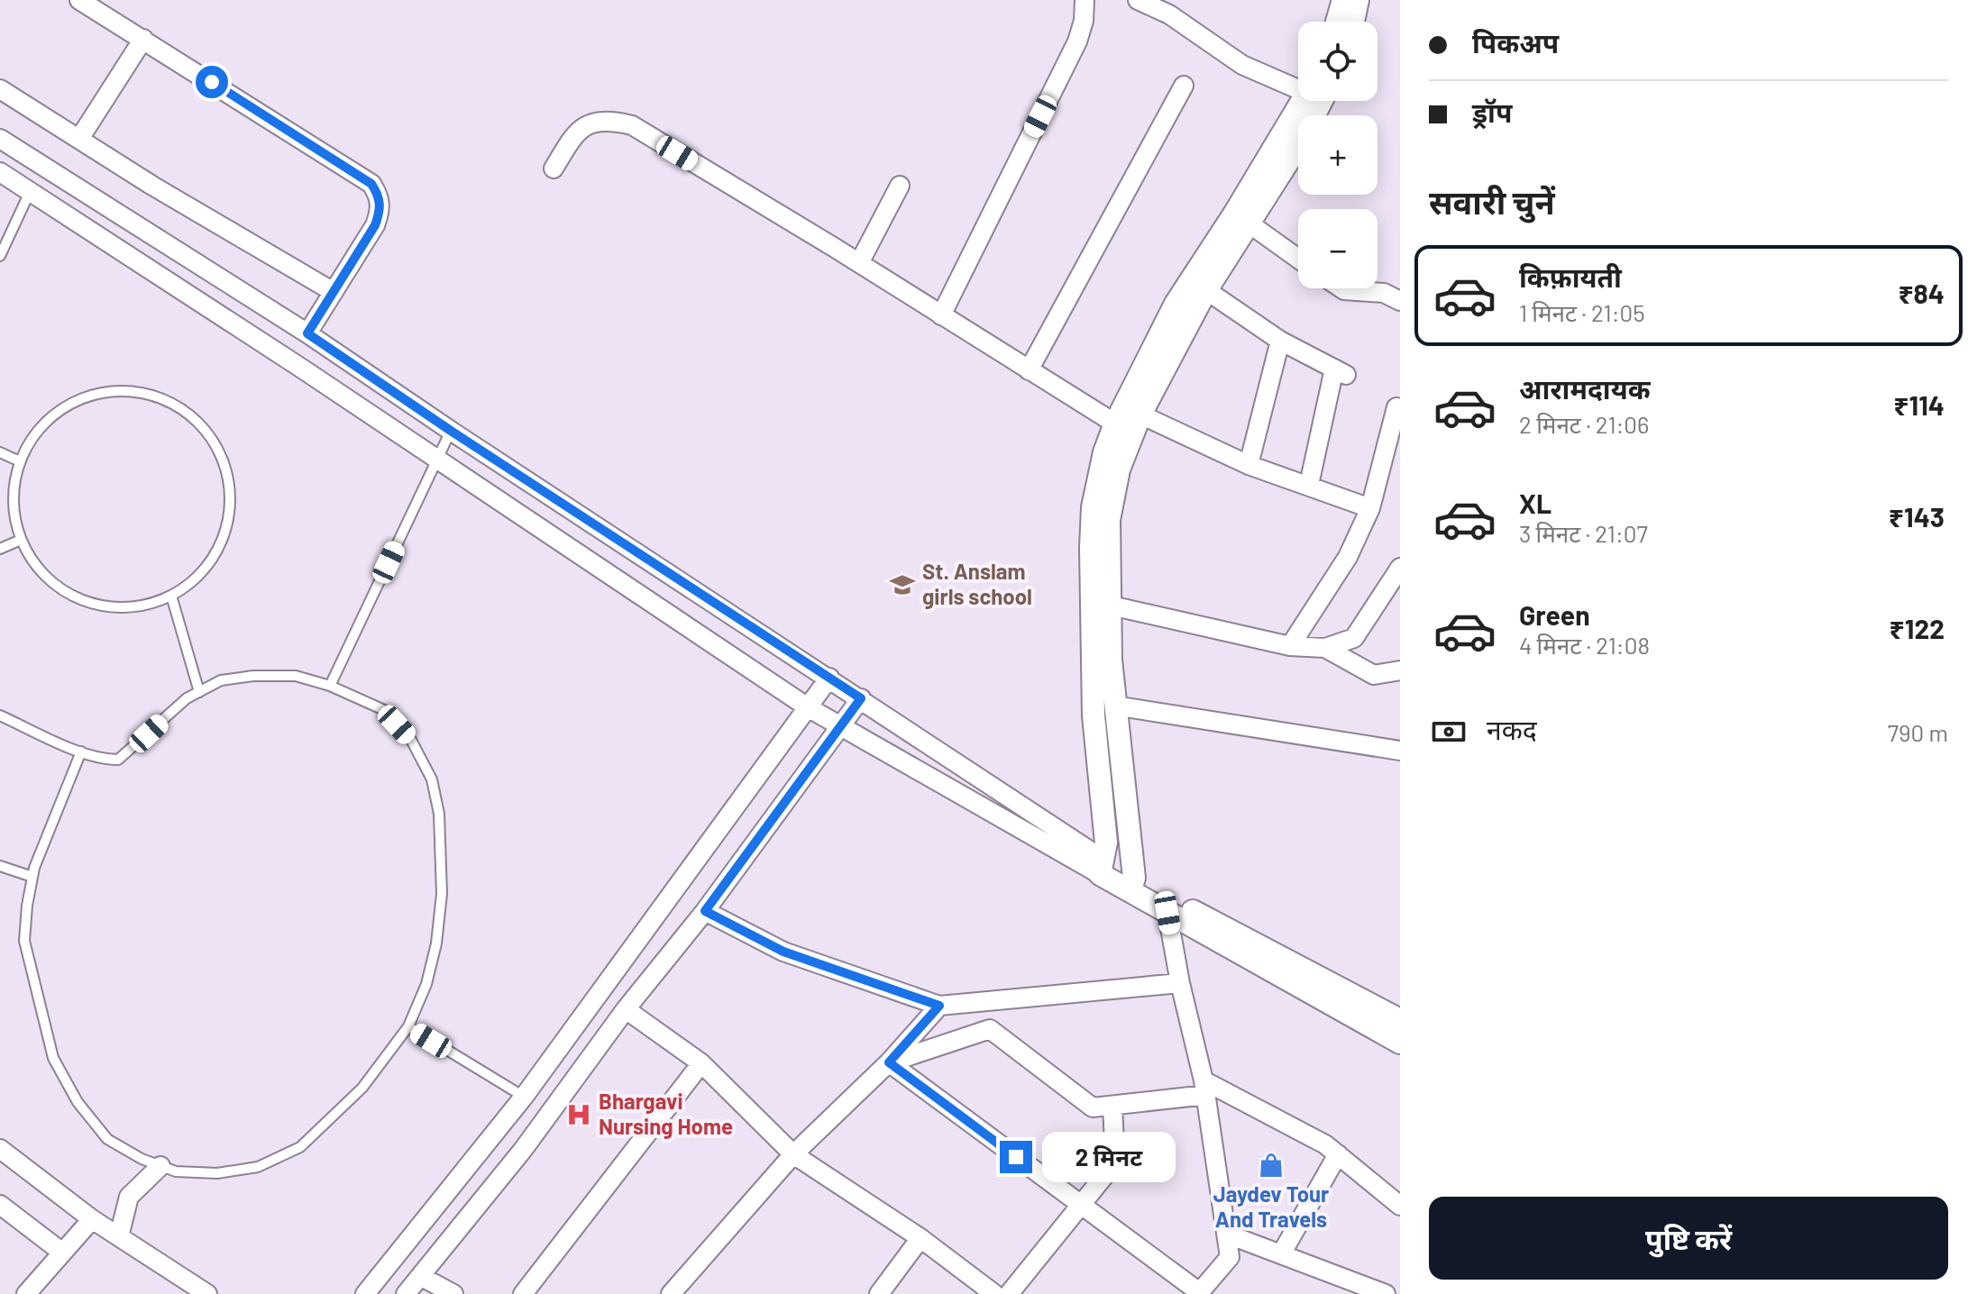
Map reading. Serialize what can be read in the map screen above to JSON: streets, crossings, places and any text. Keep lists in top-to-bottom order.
{
  "places": {
    "school or university": ["St. Anslam girls school"],
    "hospital": ["Bhargavi Nursing Home"],
    "shop": ["Jaydev Tour And Travels"]
  },
  "page": {
    "banner": ["पिकअप", "ड्रॉप"],
    "map_buttons": ["+", "−"],
    "heading": "सवारी चुनें",
    "list": [
      {
        "name": "किफ़ायती",
        "note": "1 मिनट · 21:05",
        "value": "₹84"
      },
      {
        "name": "आरामदायक",
        "note": "2 मिनट · 21:06",
        "value": "₹114"
      },
      {
        "name": "XL",
        "note": "3 मिनट · 21:07",
        "value": "₹143"
      },
      {
        "name": "Green",
        "note": "4 मिनट · 21:08",
        "value": "₹122"
      }
    ],
    "pay": ["नकद", "790 m"],
    "bubble": "2 मिनट",
    "buttons": "पुष्टि करें"
  }
}
